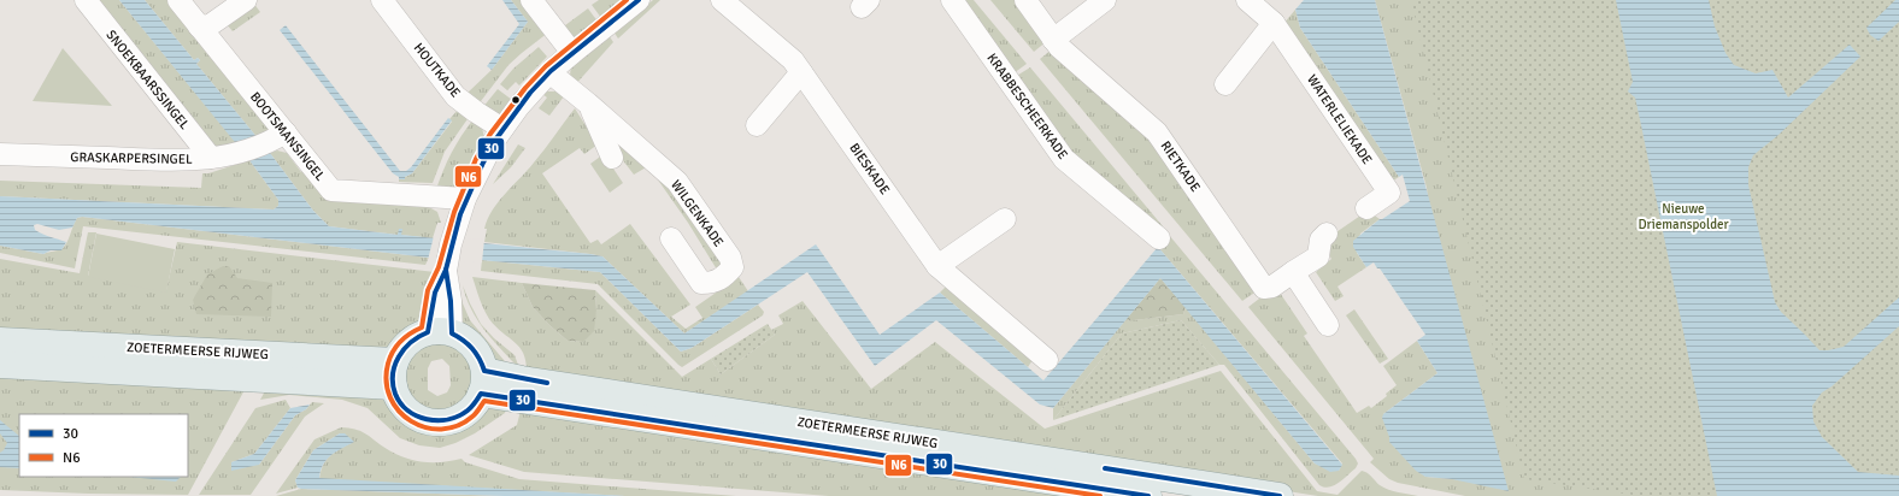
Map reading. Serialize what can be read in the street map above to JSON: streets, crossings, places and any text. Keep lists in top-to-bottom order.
{
  "streets": {
    "main road": ["ZOETERMEERSE RIJWEG"],
    "street": [
      "HOUTKADE",
      "SNOEKBAARSSINGEL",
      "KRABBESCHEERKADE",
      "WATERLELIEKADE",
      "BOOTSMANSINGEL",
      "GRASKARPERSINGEL",
      "RIETKADE",
      "BIESKADE",
      "WILGENKADE"
    ]
  },
  "crossings": [
    ["SNOEKBAARSSINGEL", "GRASKARPERSINGEL"],
    ["BOOTSMANSINGEL", "GRASKARPERSINGEL"]
  ],
  "parks": ["Nieuwe Driemanspolder"],
  "lines": ["transit line 30", "transit line N6"],
  "legend": ["30", "N6"]
}
